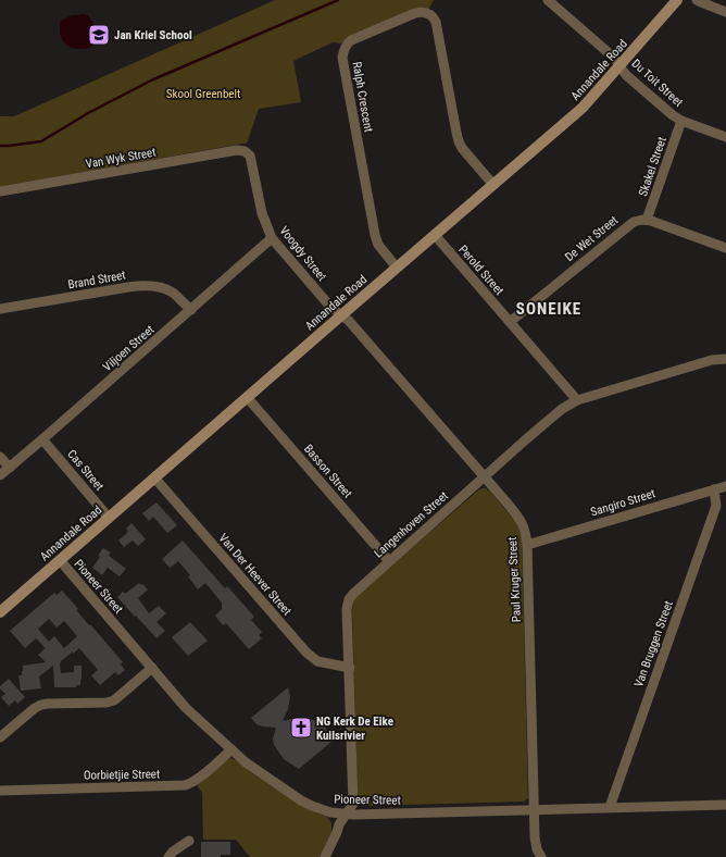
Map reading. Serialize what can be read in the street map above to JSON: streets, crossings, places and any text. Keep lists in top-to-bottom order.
{
  "streets": {
    "street": [
      "Annandale Road",
      "Du Toit Street",
      "Ralph Crescent",
      "Van Wyk Street",
      "Skakel Street",
      "De Wet Street",
      "Voogdy Street",
      "Perold Street",
      "Brand Street",
      "Viljoen Street",
      "Cas Street",
      "Basson Street",
      "Sangiro Street",
      "Langenhoven Street",
      "Van Der Heever Street",
      "Paul Kruger Street",
      "Pioneer Street",
      "Van Bruggen Street",
      "Oorbietjie Street"
    ]
  },
  "crossings": [
    ["Annandale Road", "Du Toit Street"],
    ["Annandale Road", "Ralph Crescent"],
    ["Annandale Road", "Voogdy Street"],
    ["Annandale Road", "Perold Street"],
    ["Annandale Road", "Cas Street"],
    ["Annandale Road", "Basson Street"],
    ["Annandale Road", "Van Der Heever Street"],
    ["Annandale Road", "Paul Kruger Street"],
    ["Annandale Road", "Pioneer Street"],
    ["Du Toit Street", "Skakel Street"],
    ["Van Wyk Street", "Voogdy Street"],
    ["Skakel Street", "De Wet Street"],
    ["De Wet Street", "Perold Street"],
    ["Voogdy Street", "Viljoen Street"],
    ["Voogdy Street", "Paul Kruger Street"],
    ["Perold Street", "Langenhoven Street"],
    ["Brand Street", "Viljoen Street"],
    ["Viljoen Street", "Cas Street"],
    ["Basson Street", "Langenhoven Street"],
    ["Sangiro Street", "Paul Kruger Street"],
    ["Sangiro Street", "Van Bruggen Street"],
    ["Langenhoven Street", "Van Der Heever Street"],
    ["Langenhoven Street", "Paul Kruger Street"],
    ["Langenhoven Street", "Pioneer Street"],
    ["Paul Kruger Street", "Pioneer Street"],
    ["Pioneer Street", "Van Bruggen Street"],
    ["Pioneer Street", "Oorbietjie Street"]
  ],
  "districts": ["SONEIKE"],
  "parks": ["Skool Greenbelt"],
  "places": {
    "school or university": ["Jan Kriel School"],
    "church": ["NG Kerk De Eike Kuilsrivier"]
  }
}
